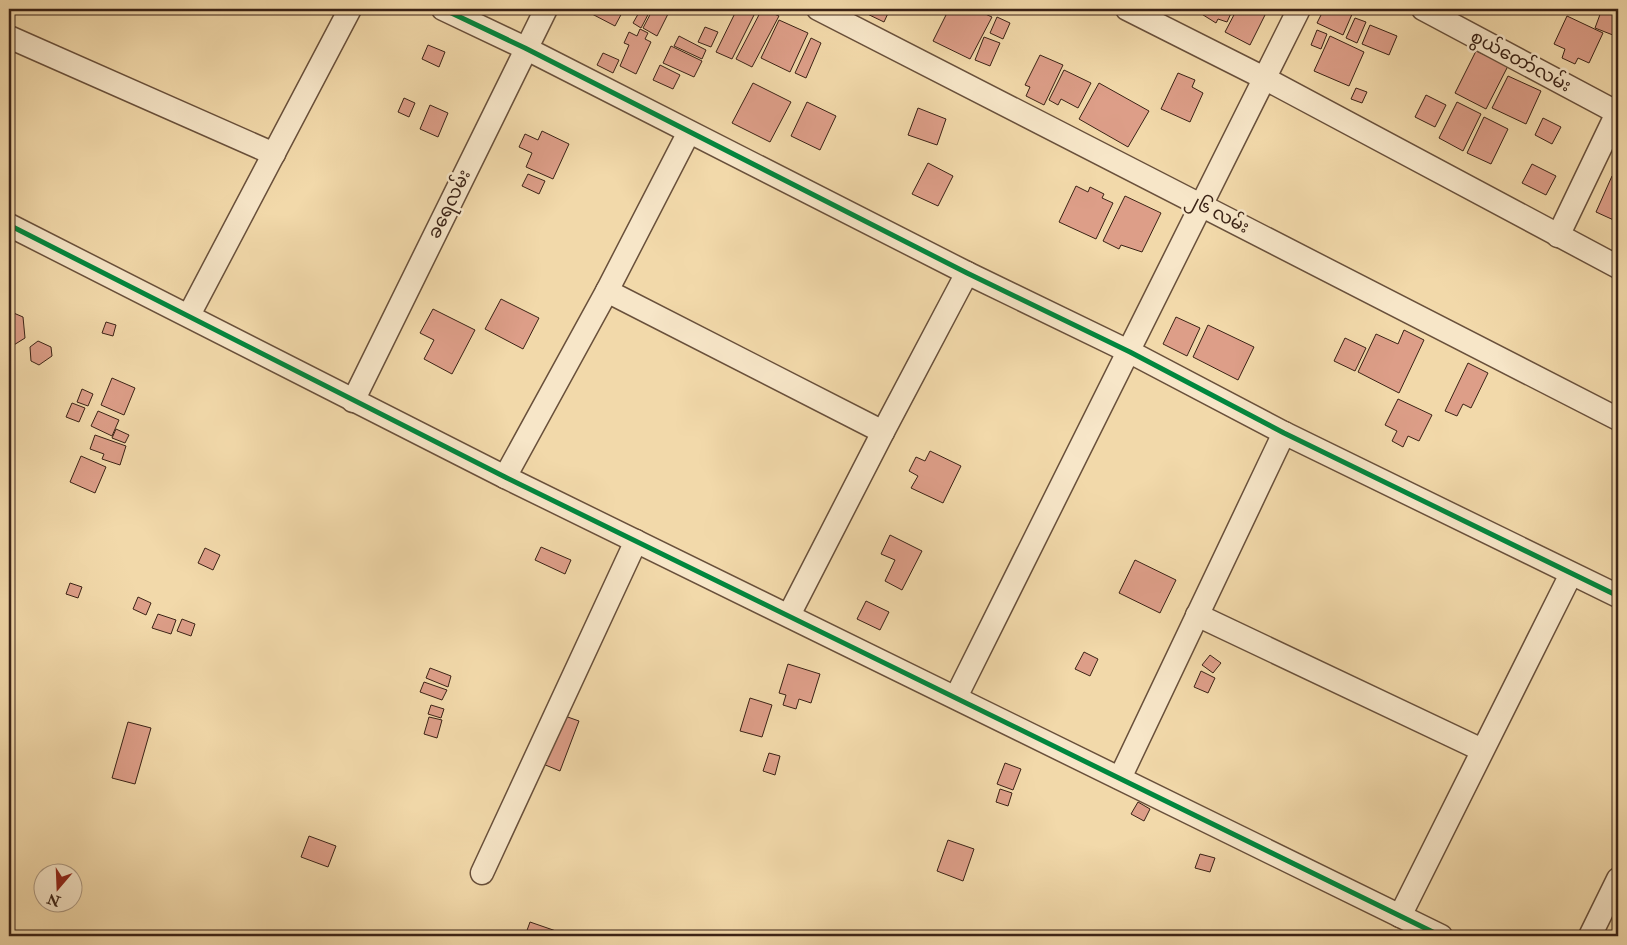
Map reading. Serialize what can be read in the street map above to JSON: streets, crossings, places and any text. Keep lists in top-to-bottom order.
{
  "streets": {
    "street": ["စွယ်တော်လမ်း", "ခရေလမ်း", "၂၆ လမ်း"]
  },
  "north": "bottom"
}
